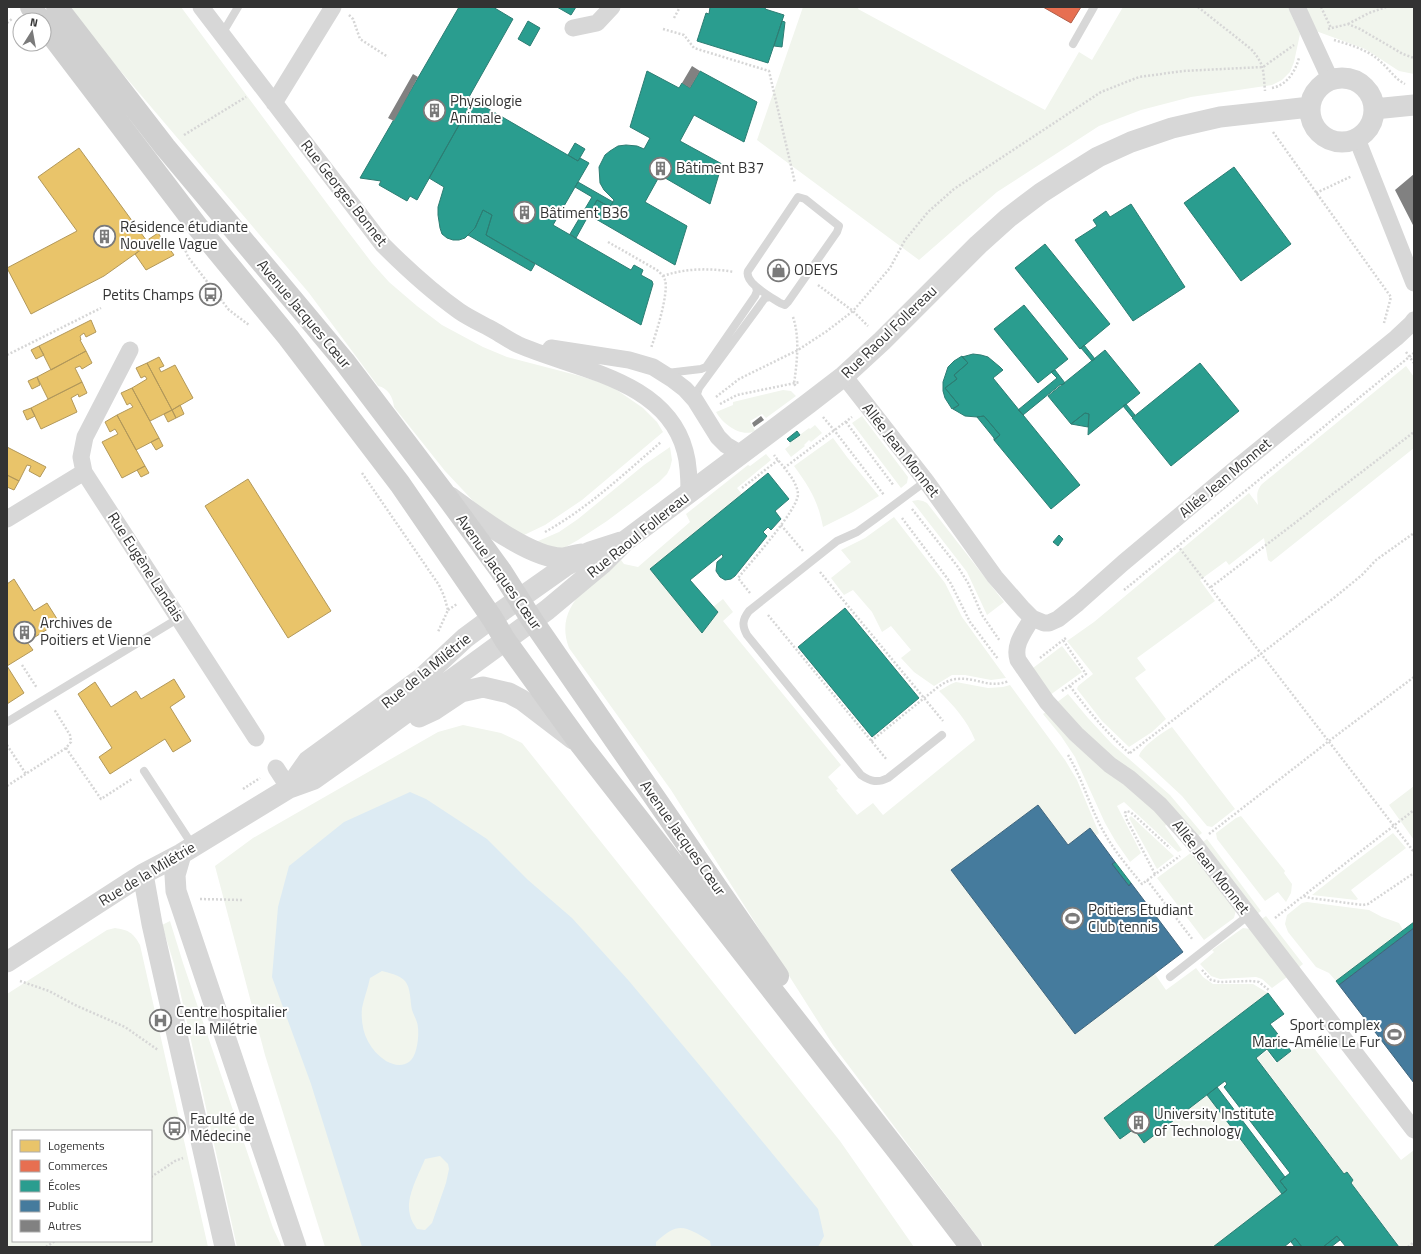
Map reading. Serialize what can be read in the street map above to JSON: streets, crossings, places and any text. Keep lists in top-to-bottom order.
{
  "streets": {
    "main road": ["Avenue Jacques Cœur"],
    "street": [
      "Rue Georges Bonnet",
      "Rue Raoul Follereau",
      "Allée Jean Monnet",
      "Rue Eugène Landais",
      "Rue de la Milétrie"
    ]
  },
  "crossings": [
    ["Rue Georges Bonnet", "Rue Raoul Follereau"],
    ["Avenue Jacques Cœur", "Rue Raoul Follereau"],
    ["Avenue Jacques Cœur", "Rue de la Milétrie"],
    ["Rue Raoul Follereau", "Allée Jean Monnet"],
    ["Rue Raoul Follereau", "Rue de la Milétrie"]
  ],
  "places": {
    "building": [
      "Physiologie Animale",
      "Bâtiment B37",
      "Bâtiment B36",
      "Résidence étudiante Nouvelle Vague",
      "Archives de Poitiers et Vienne",
      "University Institute of Technology"
    ],
    "shop": ["ODEYS"],
    "bus stop": ["Petits Champs", "Faculté de Médecine"],
    "sports": ["Poitiers Etudiant Club tennis", "Sport complex Marie-Amélie Le Fur"],
    "hospital": ["Centre hospitalier de la Milétrie"]
  },
  "legend": [
    "Logements",
    "Commerces",
    "Écoles",
    "Public",
    "Autres"
  ],
  "north": "top"
}
